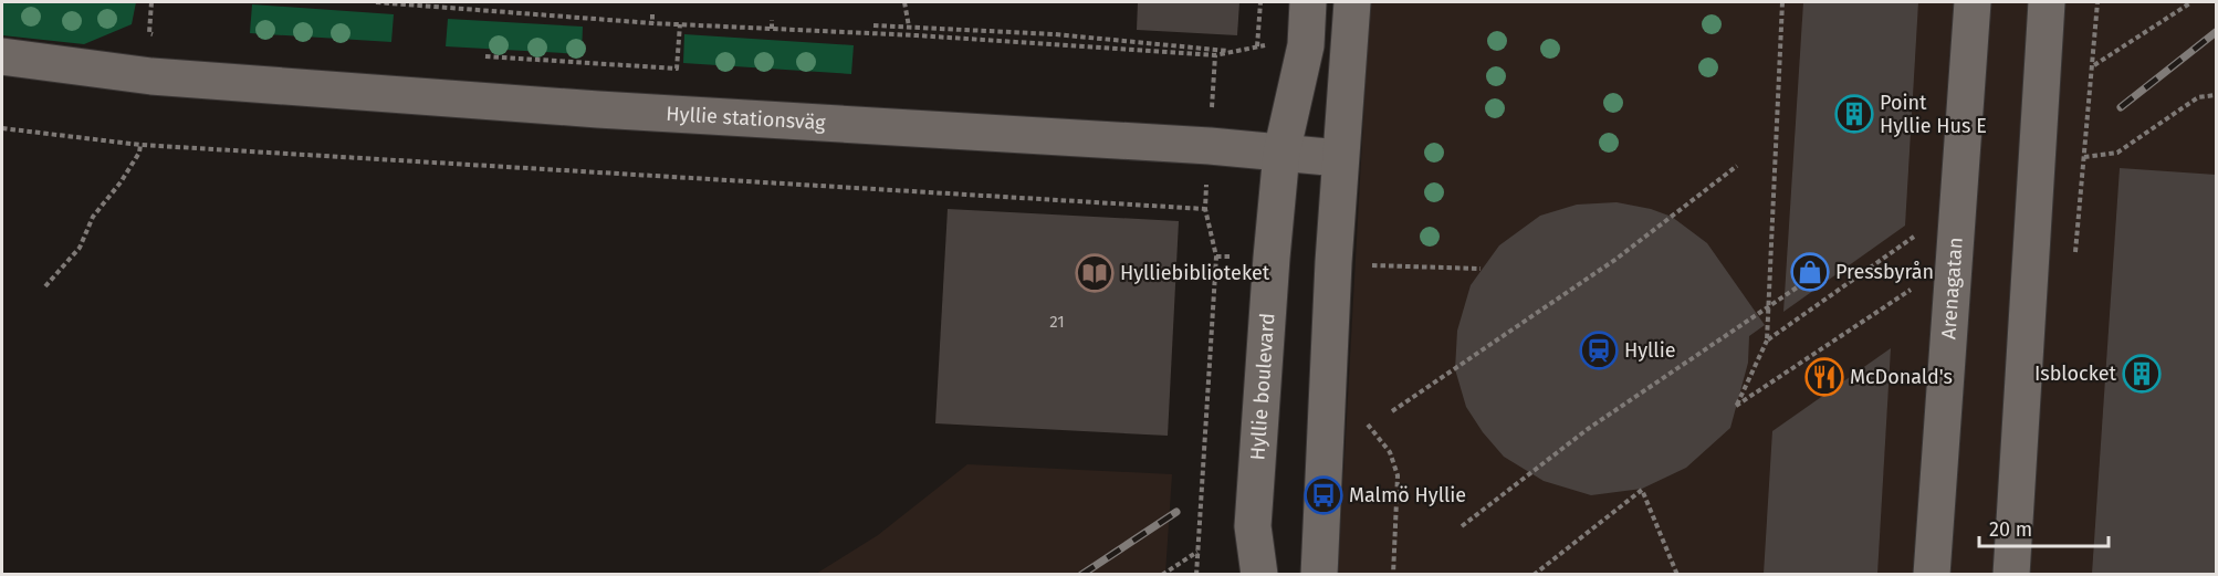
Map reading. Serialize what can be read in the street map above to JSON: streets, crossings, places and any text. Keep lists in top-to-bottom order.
{
  "streets": {
    "street": ["Hyllie stationsväg", "Arenagatan", "Hyllie boulevard"]
  },
  "crossings": [
    ["Hyllie stationsväg", "Hyllie boulevard"]
  ],
  "places": {
    "building": ["Point Hyllie Hus E", "Isblocket"],
    "shop": ["Pressbyrån"],
    "library": ["Hylliebiblioteket"],
    "station": ["Hyllie"],
    "restaurant": ["McDonald's"],
    "bus stop": ["Malmö Hyllie"]
  },
  "house_numbers": ["21"],
  "scale_bar": "20 m"
}
